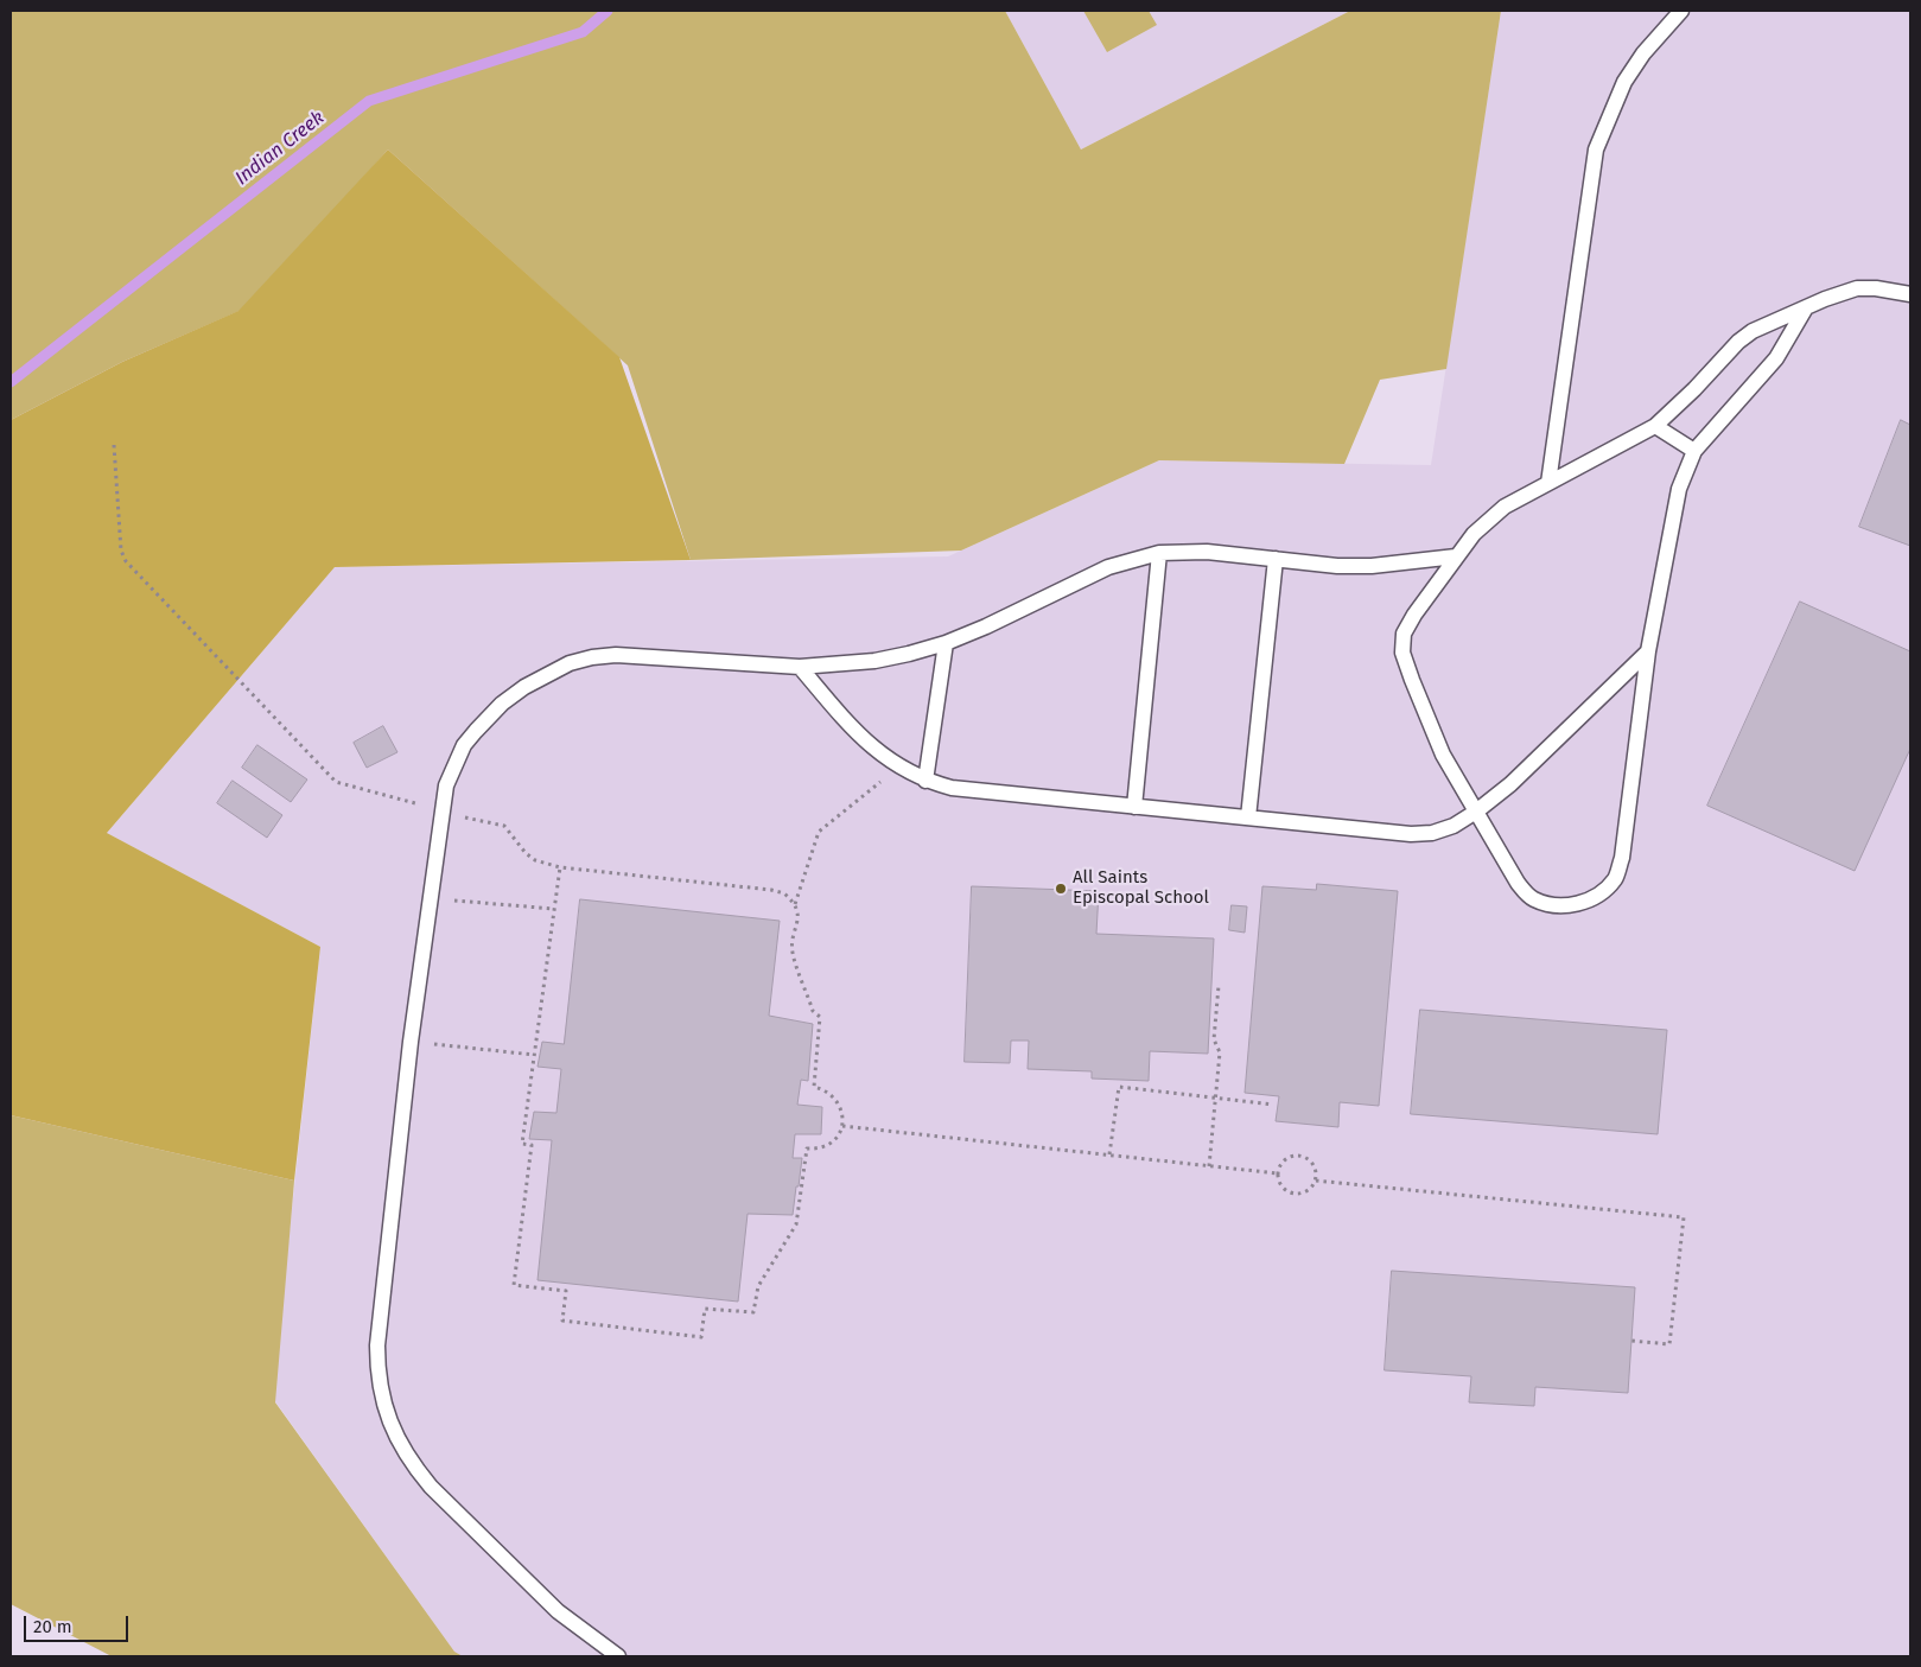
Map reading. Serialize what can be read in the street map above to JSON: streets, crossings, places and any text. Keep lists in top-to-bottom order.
{
  "water": ["Indian Creek"],
  "places": ["All Saints Episcopal School"],
  "scale_bar": "20 m"
}
